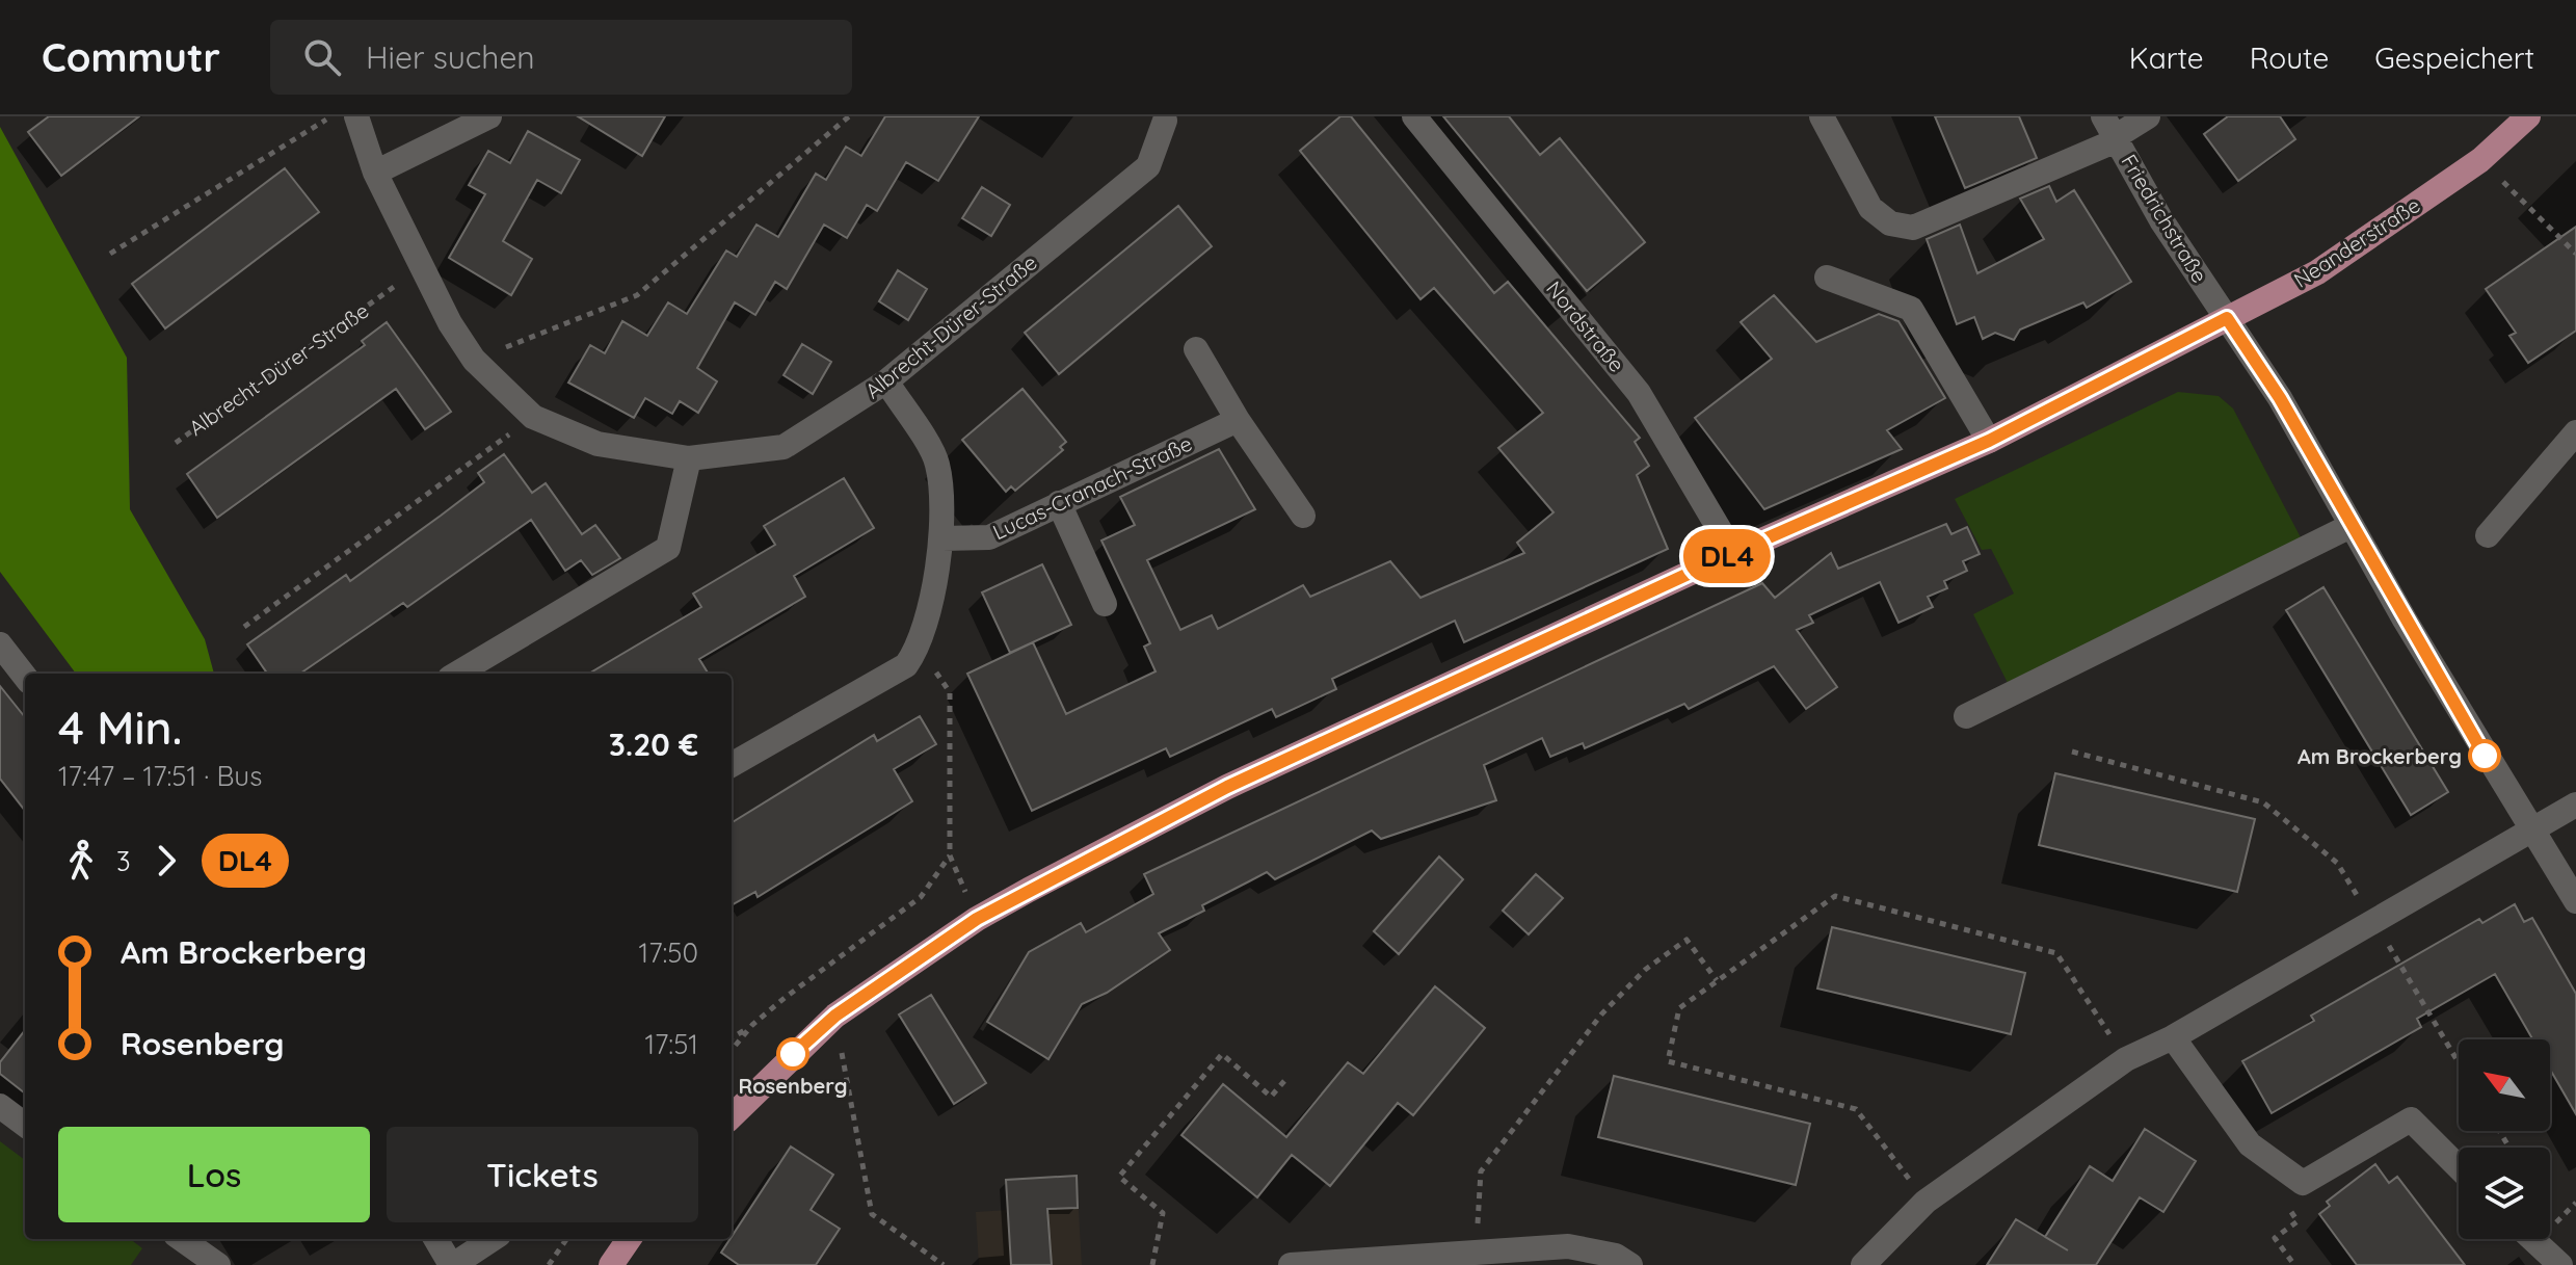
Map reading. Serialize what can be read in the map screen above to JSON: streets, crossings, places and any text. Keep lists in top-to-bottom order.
{
  "streets": {
    "main road": ["Neanderstraße"],
    "street": [
      "Friedrichstraße",
      "Albrecht-Dürer-Straße",
      "Nordstraße",
      "Lucas-Cranach-Straße"
    ]
  },
  "crossings": [
    ["Friedrichstraße", "Neanderstraße"],
    ["Neanderstraße", "Nordstraße"]
  ],
  "places": ["Am Brockerberg", "Rosenberg"],
  "lines": ["bus line DL4"],
  "north": "top left",
  "page": {
    "header": "Commutr",
    "search": "Hier suchen",
    "nav": ["Karte", "Route", "Gespeichert"],
    "on_map": "DL4",
    "heading": ["4 Min.", "17:47 – 17:51 · Bus", "3.20 €"],
    "legs": ["3", "DL4"],
    "list": [
      {
        "name": "Am Brockerberg",
        "value": "17:50"
      },
      {
        "name": "Rosenberg",
        "value": "17:51"
      }
    ],
    "buttons": ["Los", "Tickets"]
  }
}
